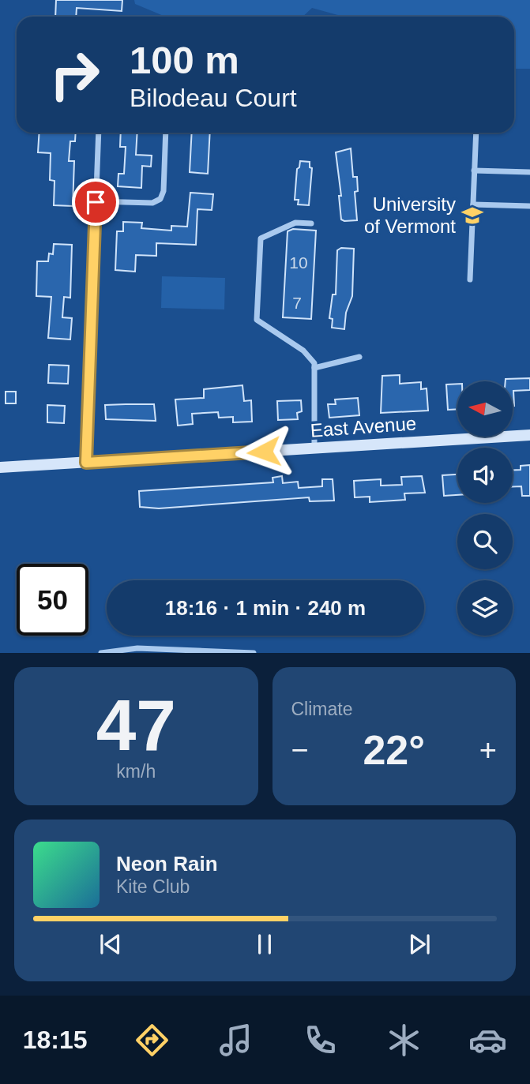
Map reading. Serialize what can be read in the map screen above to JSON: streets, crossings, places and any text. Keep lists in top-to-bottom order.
{
  "streets": {
    "main road": ["East Avenue"]
  },
  "places": {
    "school or university": ["University of Vermont"]
  },
  "house_numbers": ["10", "7"],
  "north": "left",
  "page": {
    "turn": ["100 m", "Bilodeau Court"],
    "limit": "50",
    "trip": "18:16 · 1 min · 240 m",
    "tile": [
      ["47", "km/h"],
      "Climate"
    ],
    "heat": ["−", "22°", "+"],
    "song": ["Neon Rain", "Kite Club"],
    "tabs": "18:15"
  }
}
